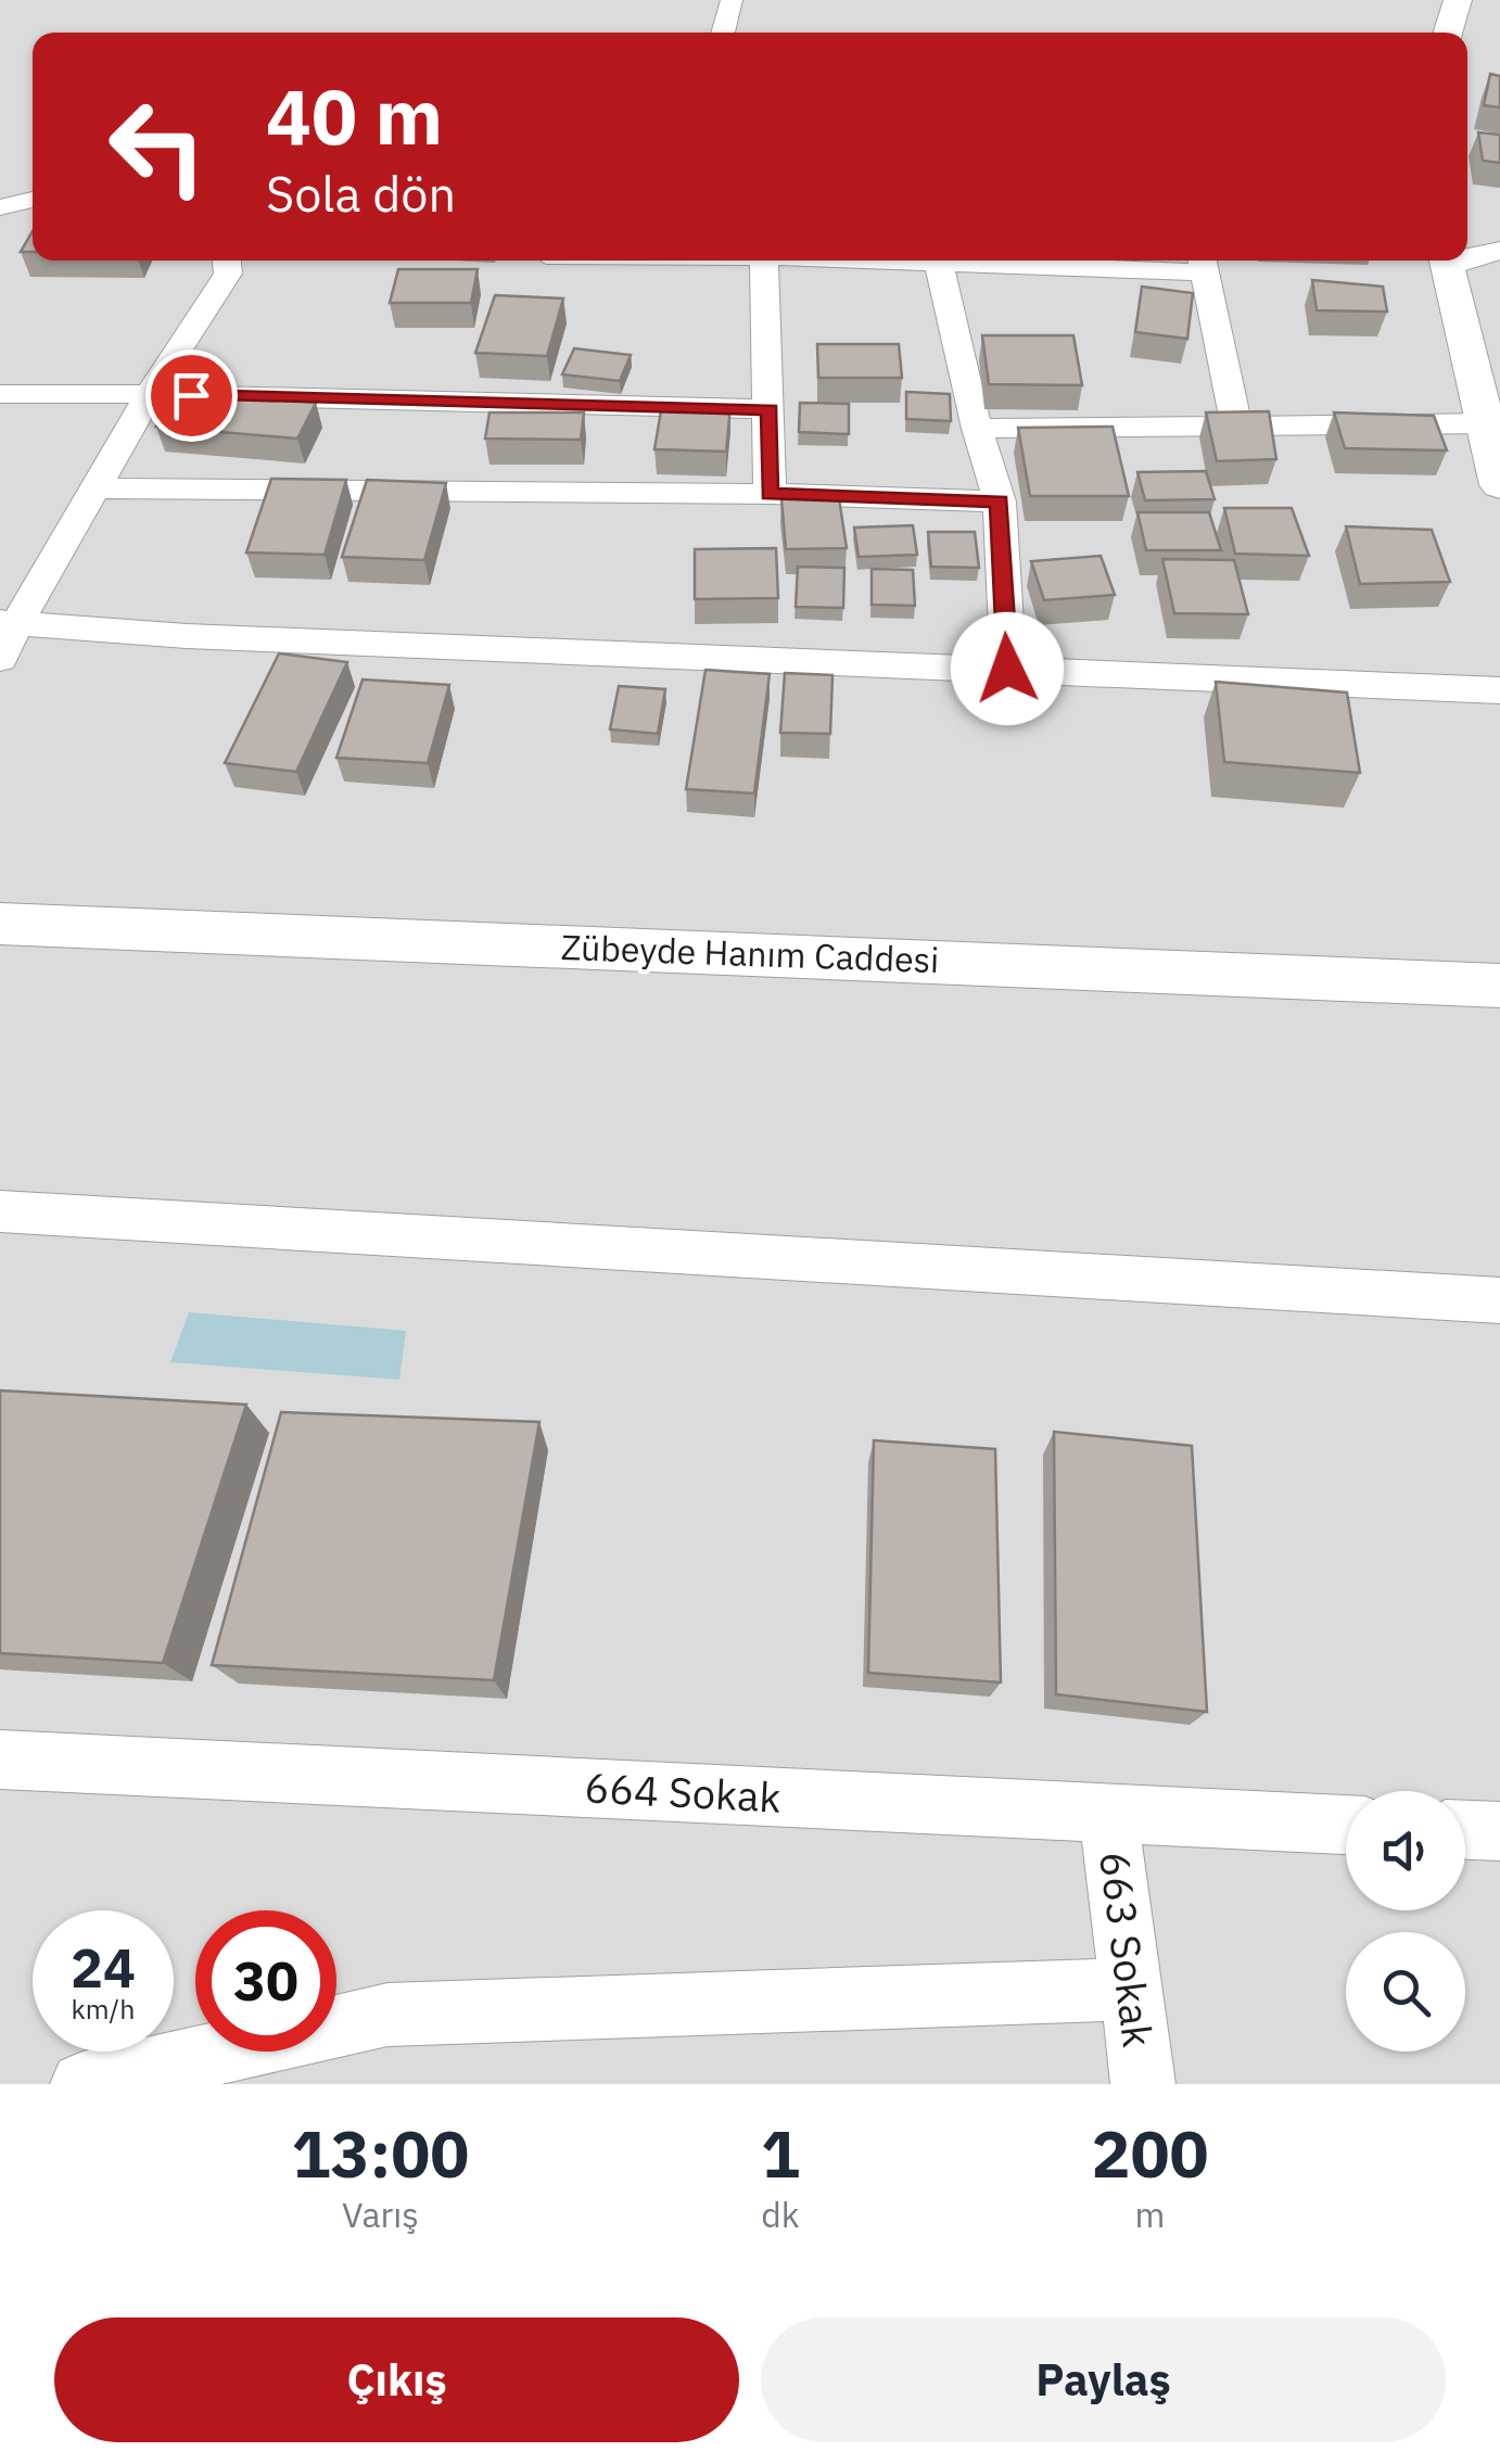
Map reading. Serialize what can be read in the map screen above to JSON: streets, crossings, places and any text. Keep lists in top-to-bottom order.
{
  "streets": {
    "street": ["Zübeyde Hanım Caddesi", "664 Sokak", "663 Sokak"]
  },
  "crossings": [
    ["664 Sokak", "663 Sokak"]
  ],
  "page": {
    "turn": ["40 m", "Sola dön"],
    "speed": "24 km/h",
    "limit": "30",
    "eta": [
      "13:00",
      "Varış",
      "1",
      "dk",
      "200",
      "m"
    ],
    "buttons": ["Çıkış", "Paylaş"]
  }
}
